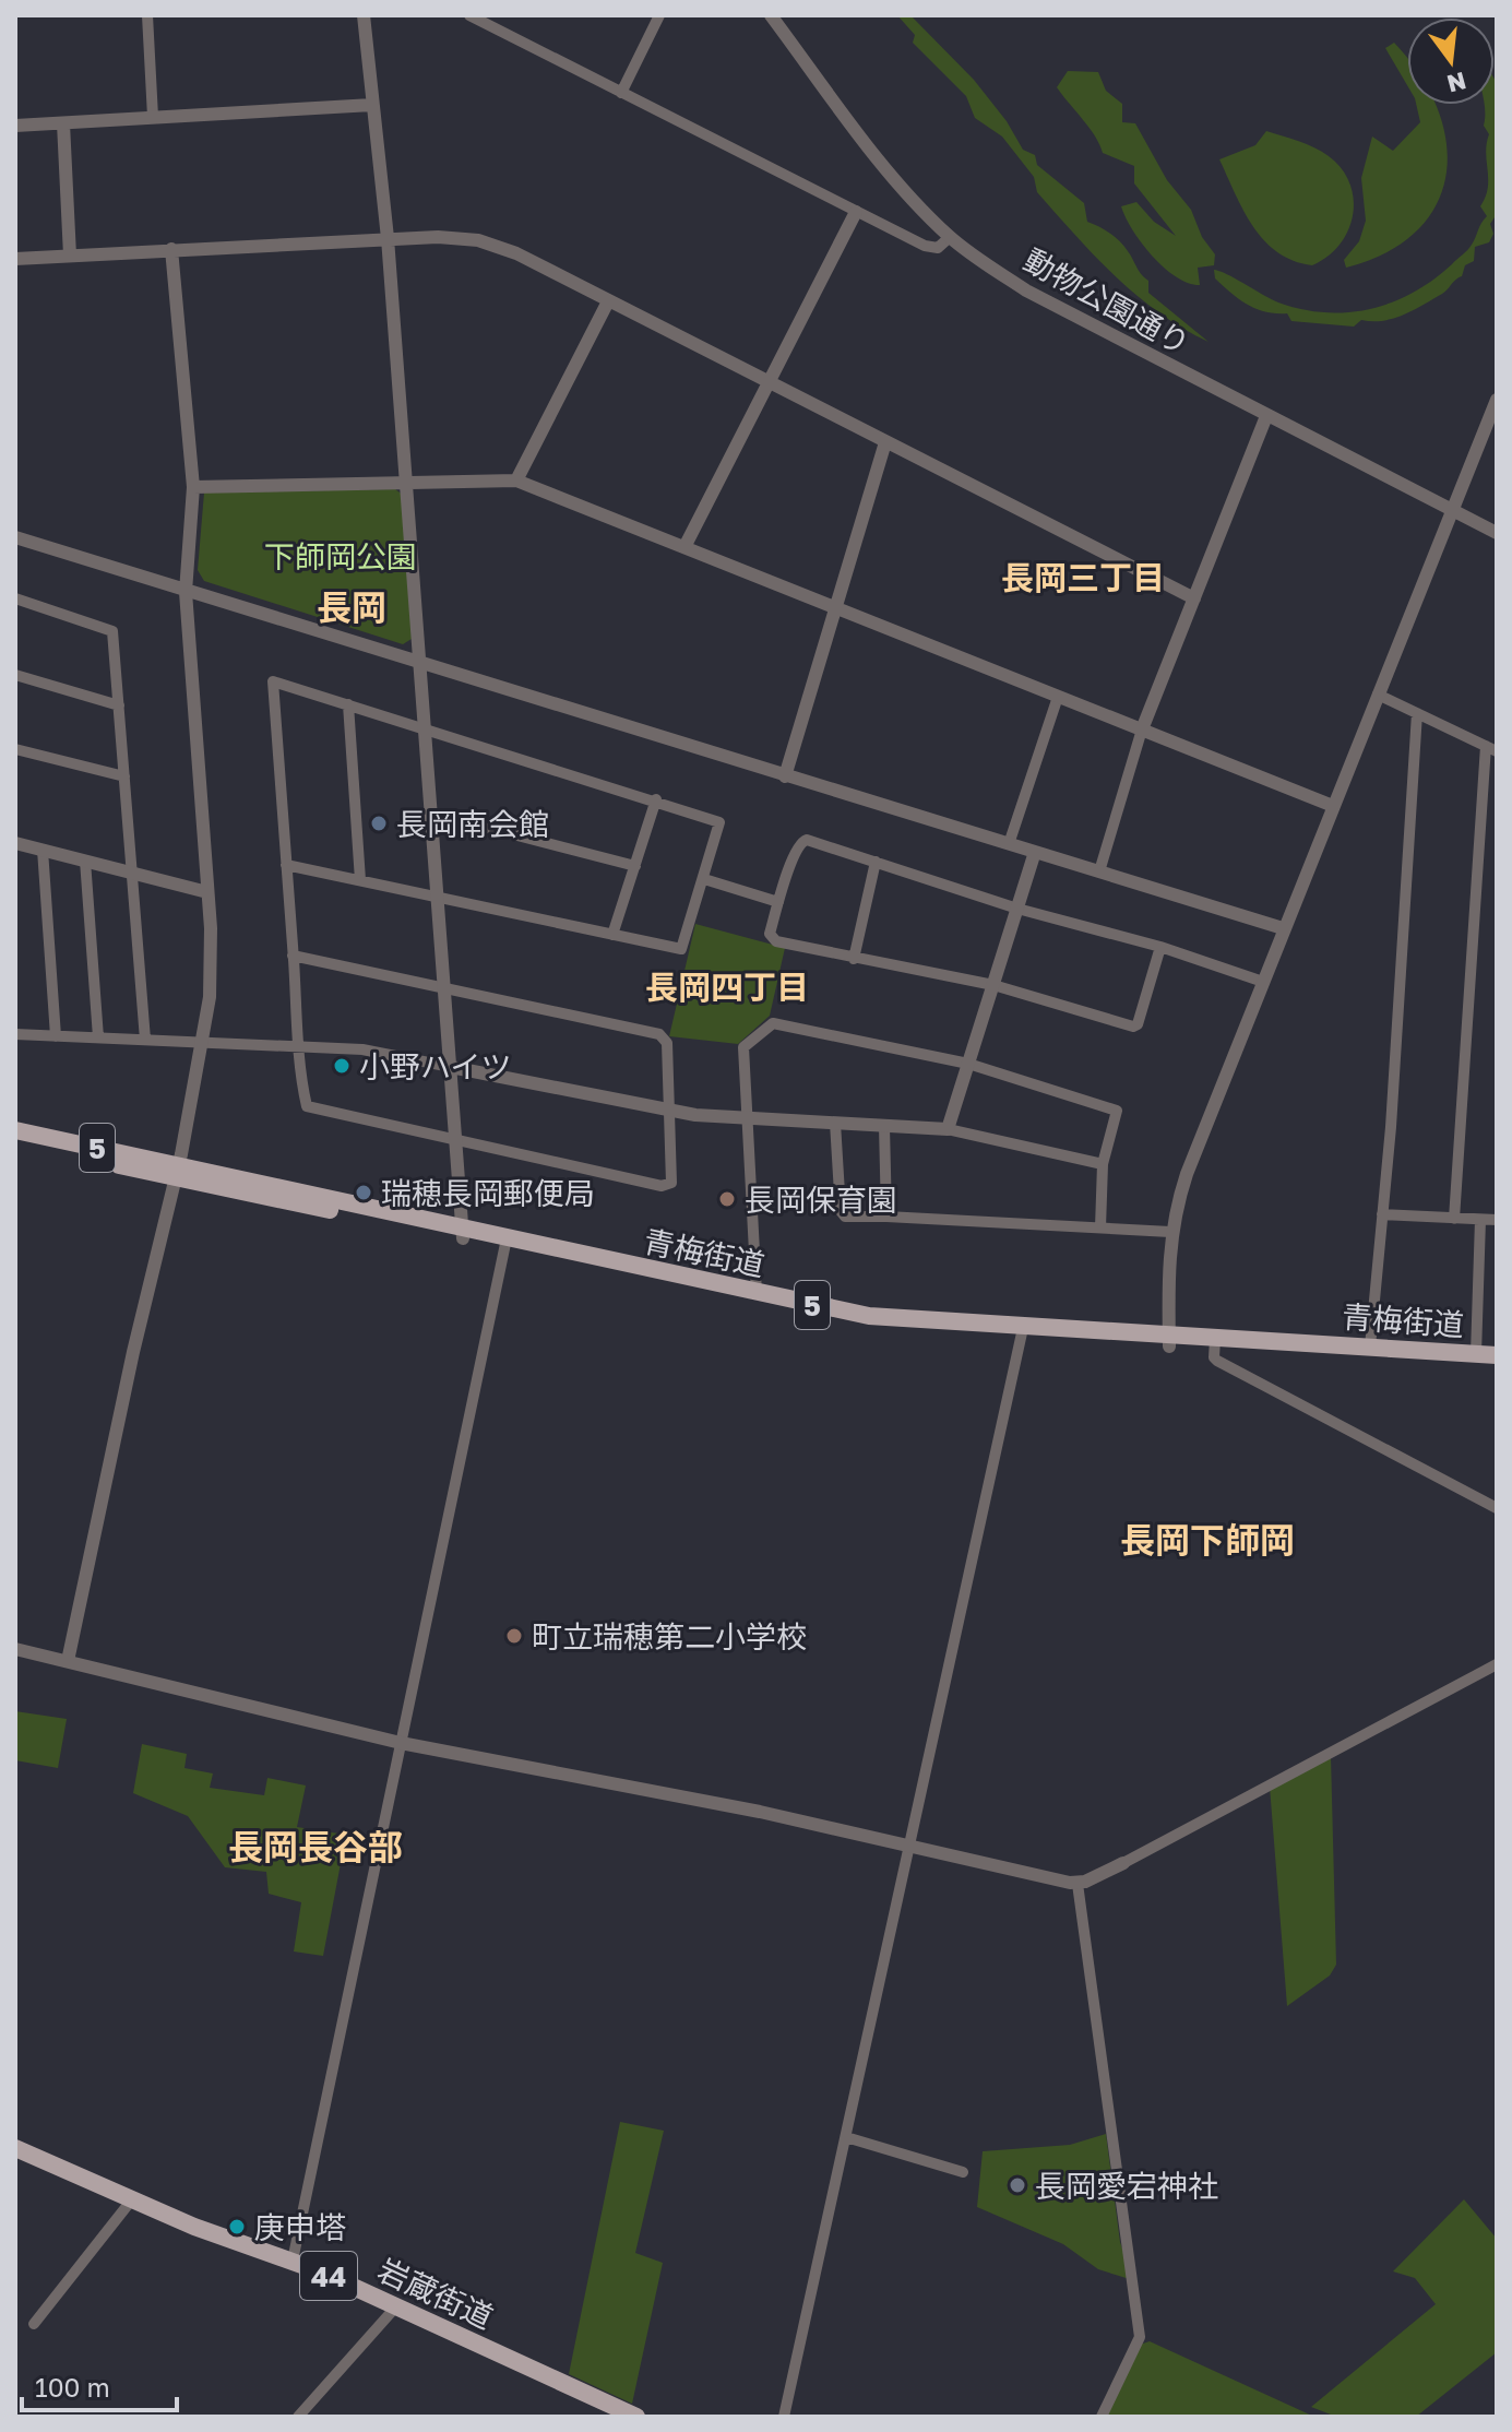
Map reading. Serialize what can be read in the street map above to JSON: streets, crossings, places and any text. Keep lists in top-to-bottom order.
{
  "streets": {
    "main road": [
      "5",
      "青梅街道",
      "44",
      "岩蔵街道"
    ],
    "street": ["動物公園通り"]
  },
  "districts": [
    "長岡三丁目",
    "長岡",
    "長岡四丁目",
    "長岡下師岡",
    "長岡長谷部"
  ],
  "parks": ["下師岡公園"],
  "places": [
    "長岡南会館",
    "小野ハイツ",
    "瑞穂長岡郵便局",
    "長岡保育園",
    "町立瑞穂第二小学校",
    "長岡愛宕神社",
    "庚申塔"
  ],
  "scale_bar": "100 m",
  "north": "bottom"
}
